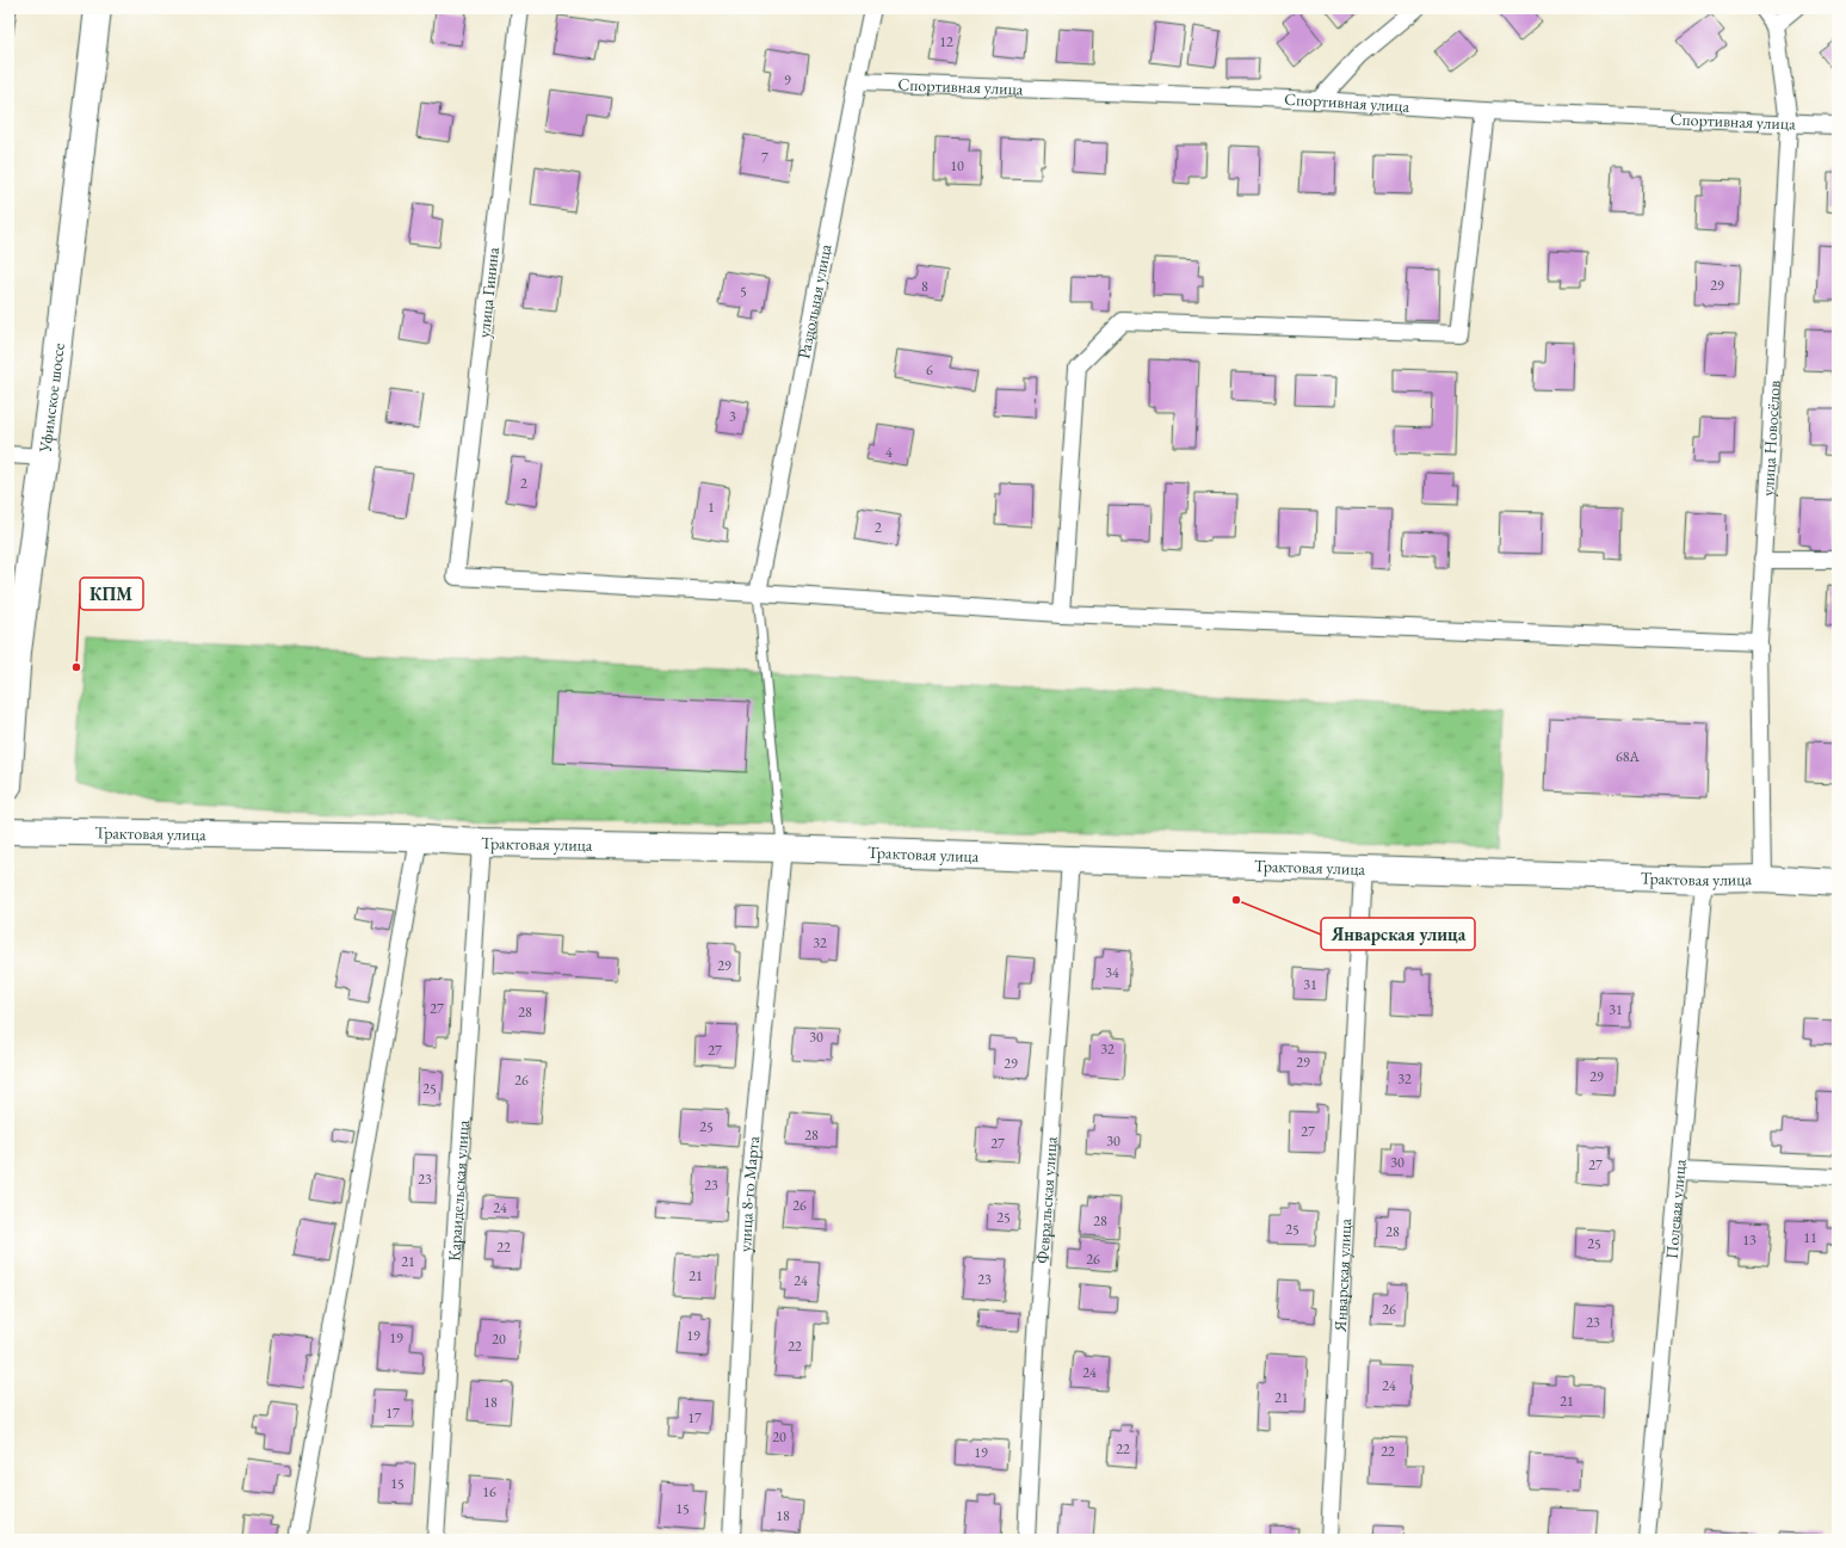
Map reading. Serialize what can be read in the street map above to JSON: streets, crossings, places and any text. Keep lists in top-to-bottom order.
{
  "streets": {
    "main road": ["Уфимское шоссе", "Трактовая улица"],
    "street": [
      "Спортивная улица",
      "улица Гинина",
      "Раздольная улица",
      "улица Новосёлов",
      "Караидельская улица",
      "улица 8-го Марта",
      "Февральская улица",
      "Полевая улица",
      "Январская улица"
    ]
  },
  "crossings": [
    ["Спортивная улица", "Раздольная улица"],
    ["Спортивная улица", "улица Новосёлов"],
    ["улица Гинина", "Раздольная улица"],
    ["улица Новосёлов", "Трактовая улица"],
    ["Трактовая улица", "Караидельская улица"],
    ["Трактовая улица", "улица 8-го Марта"],
    ["Трактовая улица", "Февральская улица"],
    ["Трактовая улица", "Полевая улица"],
    ["Трактовая улица", "Январская улица"]
  ],
  "places": ["КПМ", "Январская улица"],
  "house_numbers": [
    "12",
    "9",
    "7",
    "10",
    "29",
    "8",
    "5",
    "6",
    "3",
    "4",
    "2",
    "1",
    "2",
    "68А",
    "32",
    "29",
    "34",
    "31",
    "27",
    "31",
    "28",
    "30",
    "32",
    "27",
    "29",
    "29",
    "29",
    "32",
    "26",
    "25",
    "25",
    "27",
    "28",
    "30",
    "27",
    "30",
    "27",
    "23",
    "23",
    "26",
    "24",
    "25",
    "28",
    "25",
    "28",
    "11",
    "13",
    "25",
    "22",
    "26",
    "21",
    "21",
    "23",
    "24",
    "26",
    "23",
    "19",
    "19",
    "20",
    "22",
    "24",
    "24",
    "21",
    "21",
    "18",
    "17",
    "17",
    "20",
    "22",
    "22",
    "19",
    "15",
    "16",
    "15",
    "18"
  ]
}
